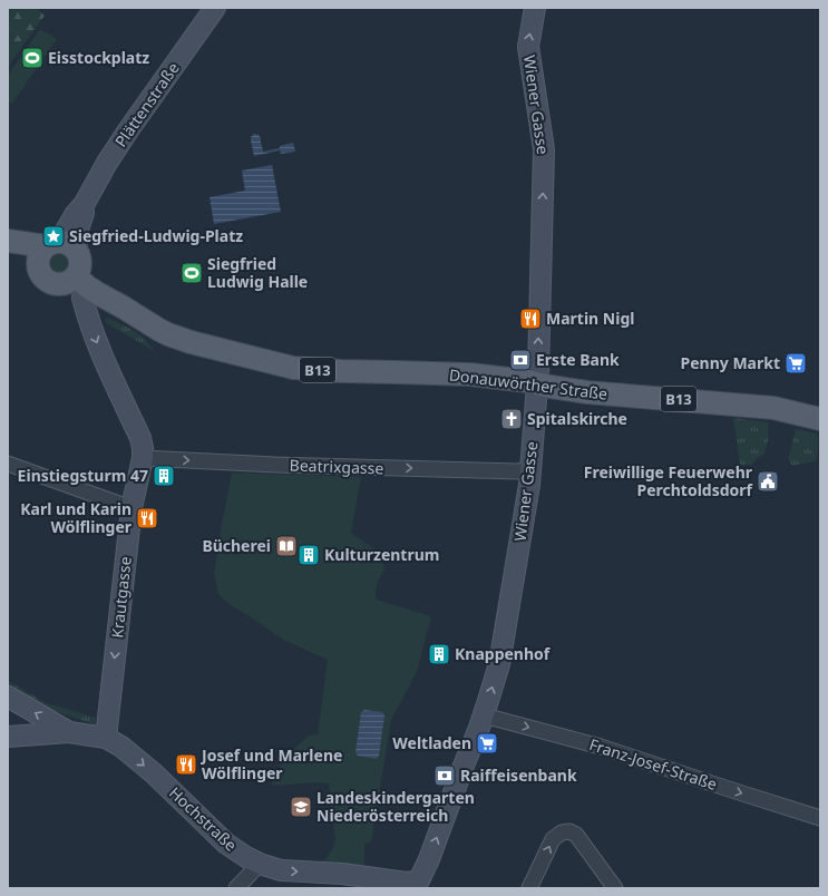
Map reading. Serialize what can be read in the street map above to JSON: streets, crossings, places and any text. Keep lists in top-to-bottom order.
{
  "streets": {
    "main road": ["B13", "Donauwörther Straße"],
    "street": [
      "Plättenstraße",
      "Wiener Gasse",
      "Beatrixgasse",
      "Krautgasse",
      "Franz-Josef-Straße",
      "Hochstraße"
    ]
  },
  "crossings": [
    ["Plättenstraße", "B13"],
    ["Plättenstraße", "Donauwörther Straße"],
    ["Wiener Gasse", "Donauwörther Straße"],
    ["Wiener Gasse", "Beatrixgasse"],
    ["Wiener Gasse", "Franz-Josef-Straße"],
    ["Wiener Gasse", "Hochstraße"],
    ["B13", "Donauwörther Straße"],
    ["Beatrixgasse", "Krautgasse"],
    ["Krautgasse", "Hochstraße"]
  ],
  "one_way": [
    "Wiener Gasse",
    "Beatrixgasse",
    "Krautgasse",
    "Franz-Josef-Straße"
  ],
  "places": {
    "sports": ["Eisstockplatz", "Siegfried Ludwig Halle"],
    "place": ["Siegfried-Ludwig-Platz"],
    "restaurant": ["Martin Nigl", "Karl und Karin Wölflinger", "Josef und Marlene Wölflinger"],
    "bank": ["Erste Bank", "Raiffeisenbank"],
    "supermarket": ["Penny Markt", "Weltladen"],
    "church": ["Spitalskirche"],
    "building": ["Einstiegsturm 47", "Kulturzentrum", "Knappenhof"],
    "public building": ["Freiwillige Feuerwehr Perchtoldsdorf"],
    "library": ["Bücherei"],
    "school or university": ["Landeskindergarten Niederösterreich"]
  }
}
